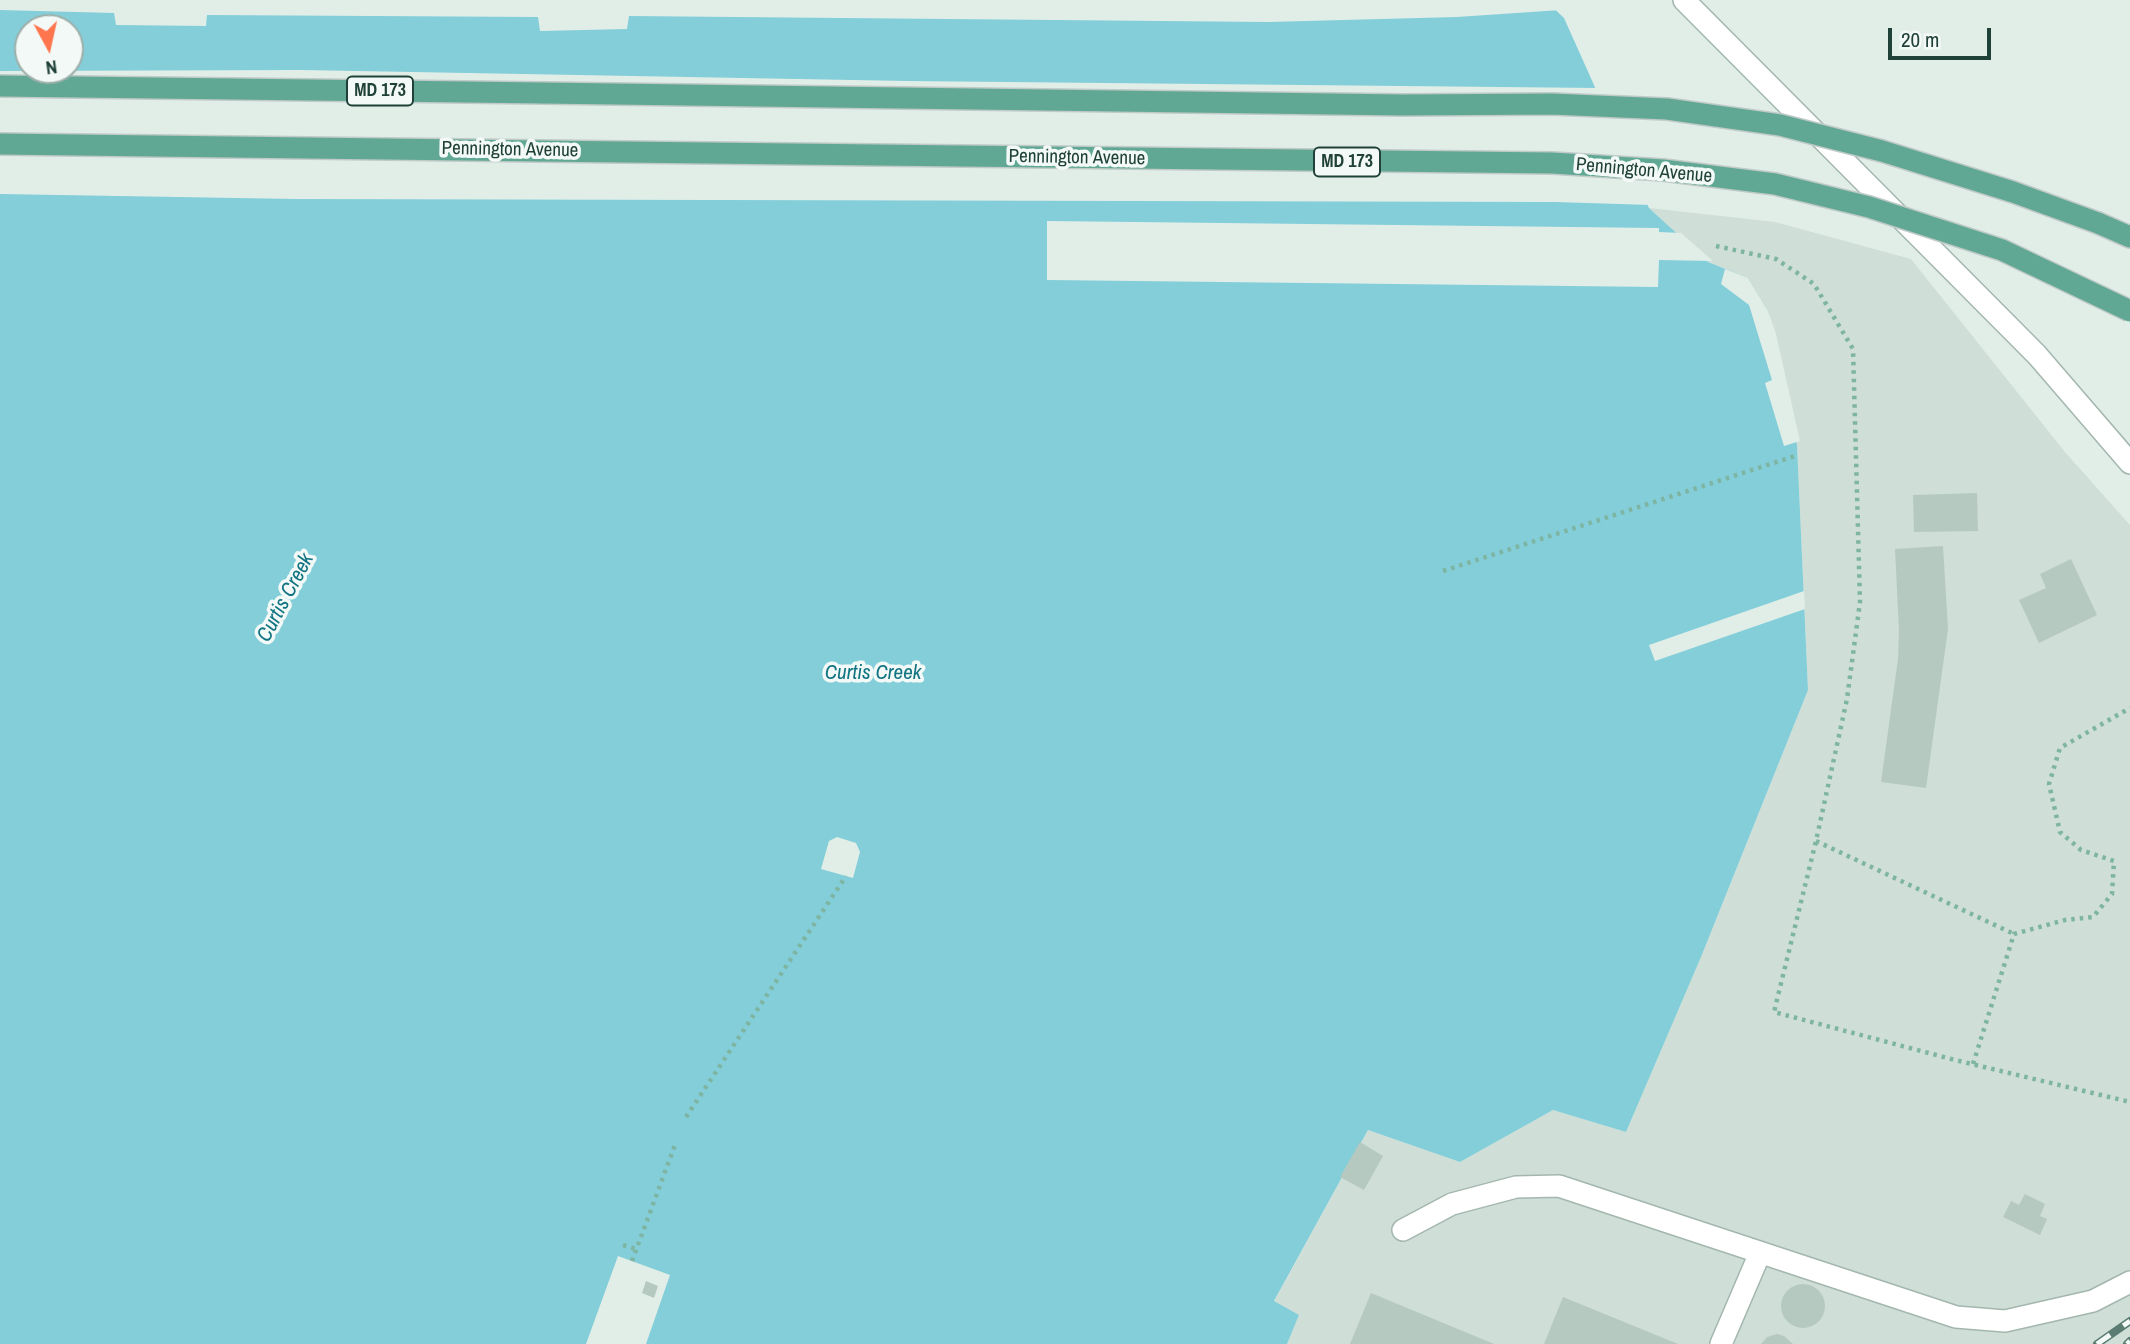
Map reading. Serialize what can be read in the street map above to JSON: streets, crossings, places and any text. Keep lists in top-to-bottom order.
{
  "streets": {
    "main road": ["MD 173", "Pennington Avenue"]
  },
  "water": ["Curtis Creek"],
  "scale_bar": "20 m",
  "north": "bottom"
}
